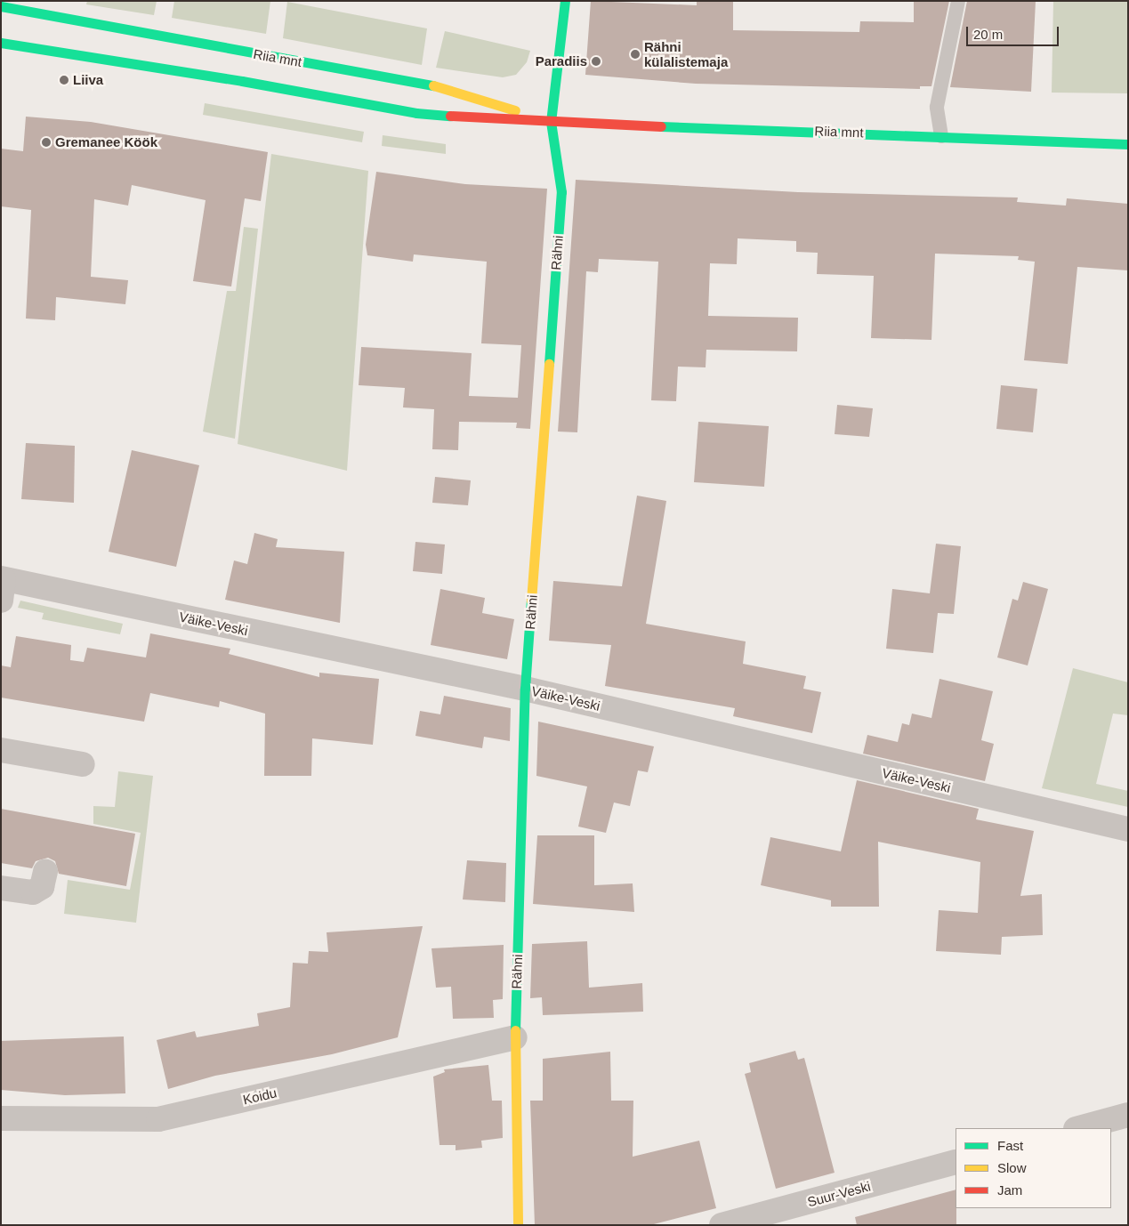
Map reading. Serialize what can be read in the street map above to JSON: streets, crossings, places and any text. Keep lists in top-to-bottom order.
{
  "streets": {
    "main road": ["Riia mnt", "Rähni"],
    "street": ["Väike-Veski", "Koidu", "Suur-Veski"]
  },
  "crossings": [
    ["Riia mnt", "Rähni"],
    ["Rähni", "Väike-Veski"],
    ["Rähni", "Koidu"]
  ],
  "places": [
    "Rähni külalistemaja",
    "Paradiis",
    "Liiva",
    "Gremanee Köök"
  ],
  "legend": ["Fast", "Slow", "Jam"],
  "scale_bar": "20 m"
}
